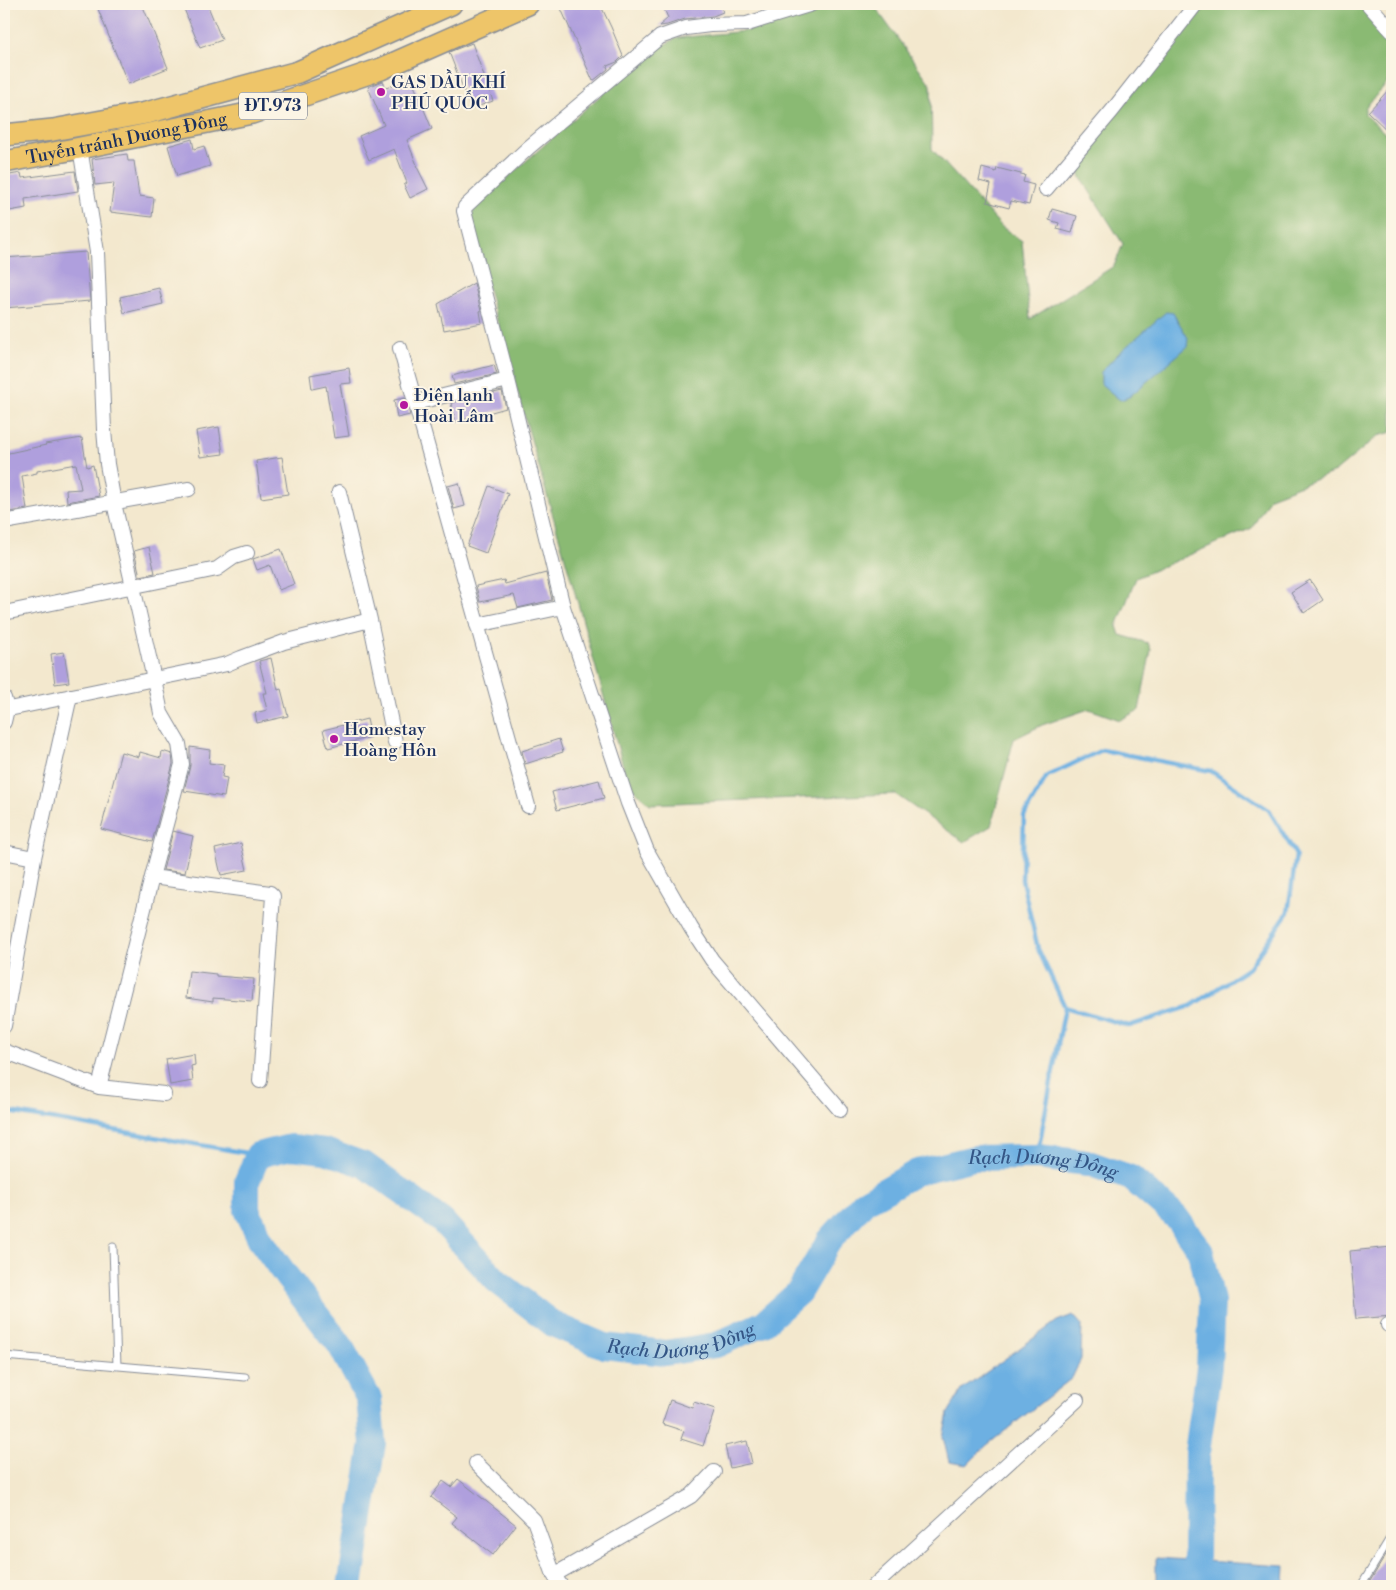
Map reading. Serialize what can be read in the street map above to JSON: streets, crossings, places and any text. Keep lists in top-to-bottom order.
{
  "streets": {
    "main road": ["ĐT.973", "Tuyến tránh Dương Đông"]
  },
  "water": ["Rạch Dương Đông"],
  "places": ["GAS DẦU KHÍ PHÚ QUỐC", "Điện lạnh Hoài Lâm", "Homestay Hoàng Hôn"]
}
